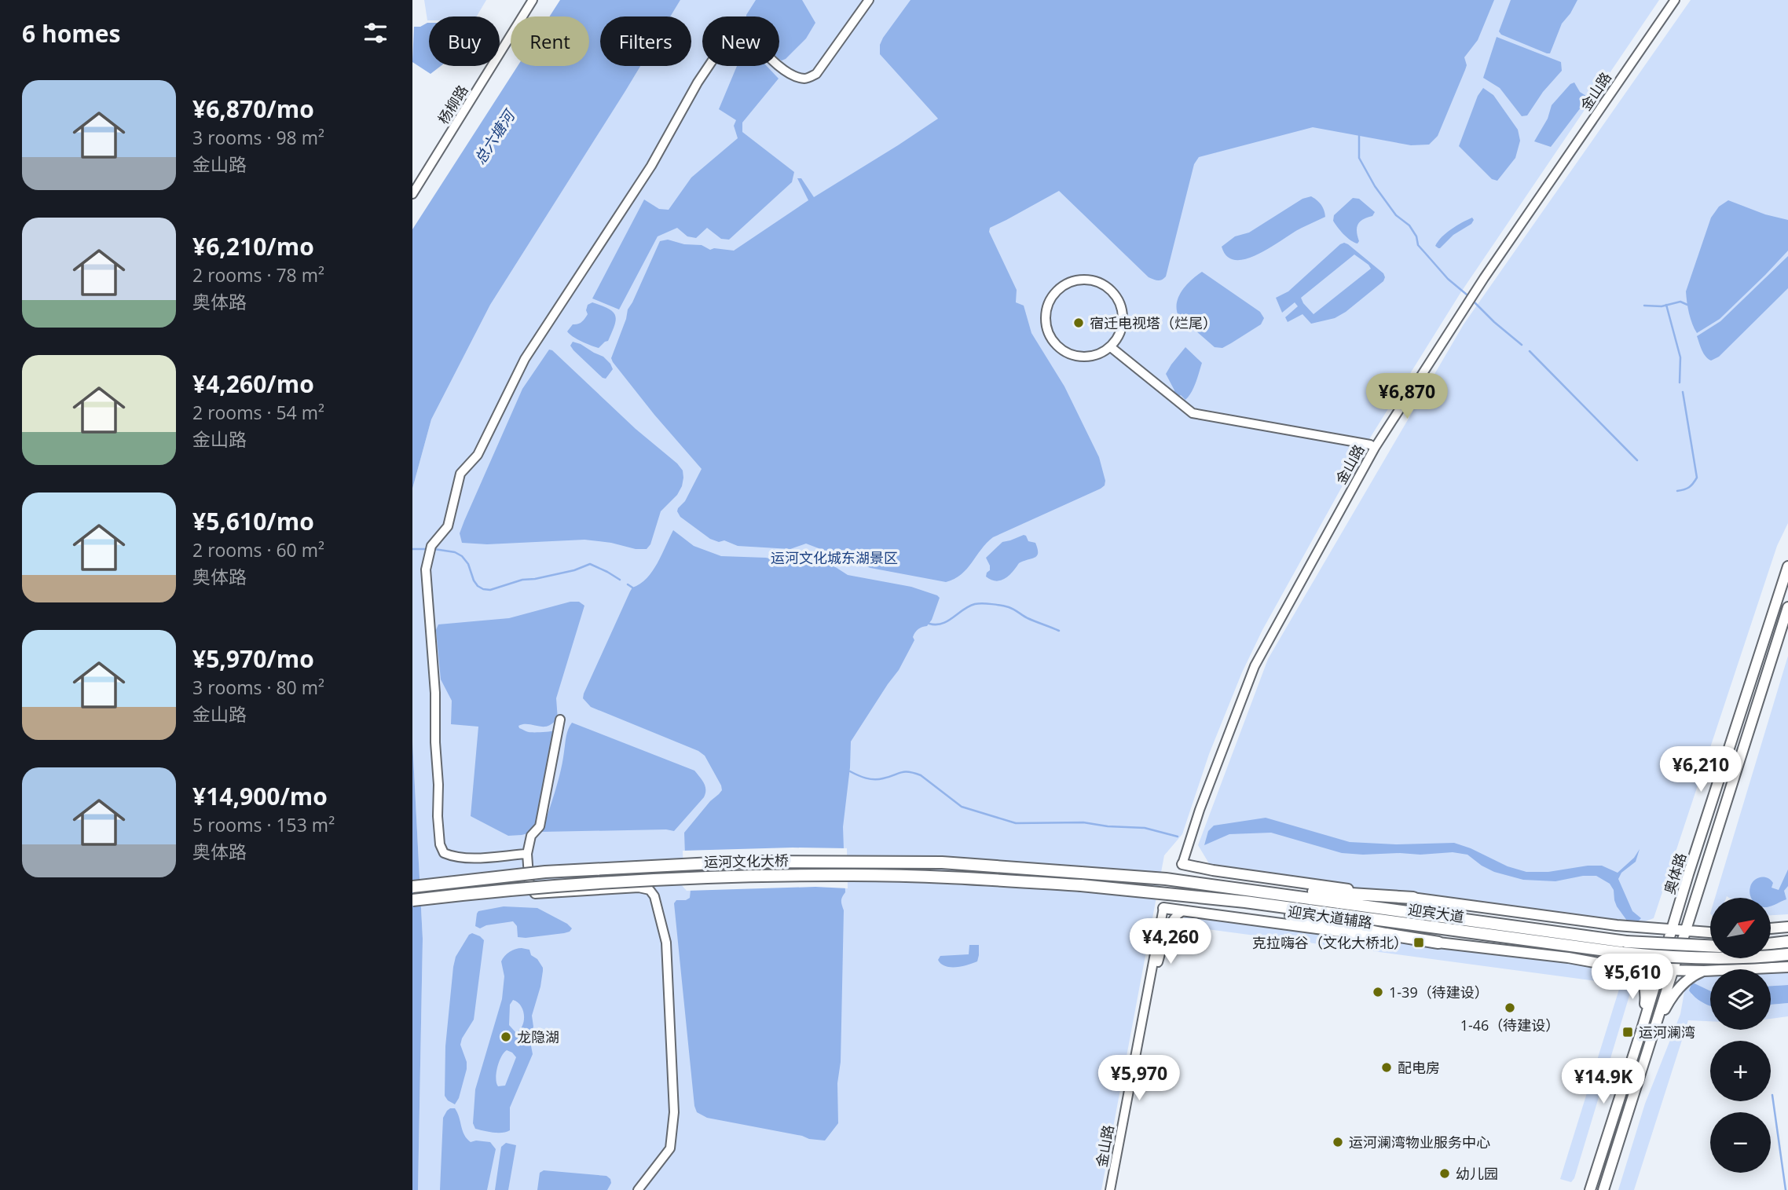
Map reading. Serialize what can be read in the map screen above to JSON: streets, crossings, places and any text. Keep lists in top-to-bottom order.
{
  "streets": {
    "highway": ["运河文化大桥", "迎宾大道"],
    "main road": ["奥体路", "迎宾大道辅路"],
    "street": ["金山路", "杨柳路"]
  },
  "crossings": [
    ["金山路", "迎宾大道辅路"],
    ["运河文化大桥", "迎宾大道"],
    ["奥体路", "迎宾大道辅路"]
  ],
  "water": ["总六塘河"],
  "parks": ["运河文化城东湖景区"],
  "places": {
    "other": [
      "宿迁电视塔（烂尾）",
      "1-39（待建设）",
      "1-46（待建设）",
      "龙隐湖",
      "配电房",
      "运河澜湾物业服务中心",
      "幼儿园"
    ],
    "transit": ["克拉嗨谷（文化大桥北）", "运河澜湾"]
  },
  "north": "top right",
  "page": {
    "heading": "6 homes",
    "chip": [
      "Buy",
      "Rent",
      "Filters",
      "New"
    ],
    "list": [
      {
        "name": "¥6,870/mo",
        "note": "3 rooms · 98 m² · 金山路"
      },
      {
        "name": "¥6,210/mo",
        "note": "2 rooms · 78 m² · 奥体路"
      },
      {
        "name": "¥4,260/mo",
        "note": "2 rooms · 54 m² · 金山路"
      },
      {
        "name": "¥5,610/mo",
        "note": "2 rooms · 60 m² · 奥体路"
      },
      {
        "name": "¥5,970/mo",
        "note": "3 rooms · 80 m² · 金山路"
      },
      {
        "name": "¥14,900/mo",
        "note": "5 rooms · 153 m² · 奥体路"
      }
    ],
    "price": [
      "¥6,870",
      "¥6,210",
      "¥4,260",
      "¥5,610",
      "¥5,970",
      "¥14.9K"
    ],
    "map_buttons": ["+", "−"]
  }
}
